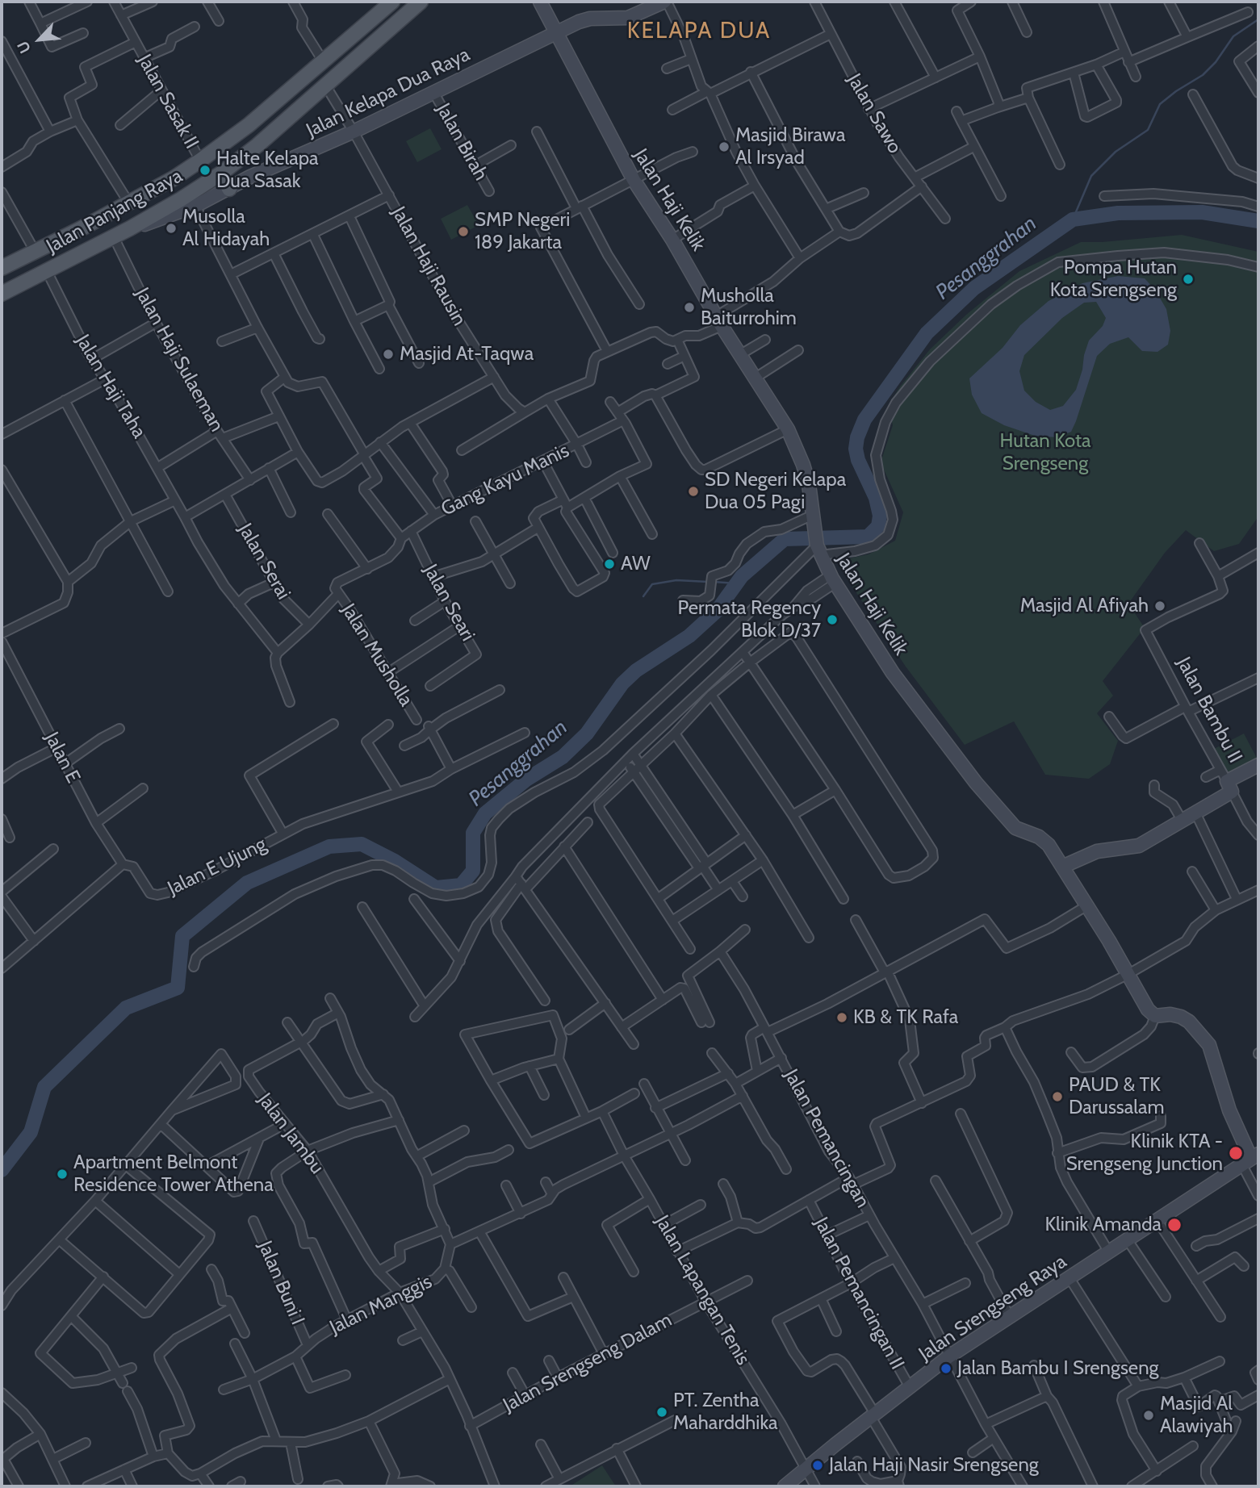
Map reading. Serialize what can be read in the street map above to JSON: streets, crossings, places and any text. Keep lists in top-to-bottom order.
{
  "streets": {
    "main road": ["Jalan Panjang Raya"],
    "street": [
      "Jalan Kelapa Dua Raya",
      "Jalan Sasak II",
      "Jalan Sawo",
      "Jalan Birah",
      "Jalan Haji Kelik",
      "Jalan Haji Rausin",
      "Jalan Haji Sulaeman",
      "Jalan Haji Taha",
      "Gang Kayu Manis",
      "Jalan Serai",
      "Jalan Seari",
      "Jalan Musholla",
      "Jalan Bambu II",
      "Jalan E",
      "Jalan E Ujung",
      "Jalan Jambu",
      "Jalan Pemancingan",
      "Jalan Buni I",
      "Jalan Lapangan Tenis",
      "Jalan Pemancingan II",
      "Jalan Manggis",
      "Jalan Srengseng Raya",
      "Jalan Srengseng Dalam"
    ]
  },
  "crossings": [
    ["Jalan Kelapa Dua Raya", "Jalan Birah"],
    ["Jalan Kelapa Dua Raya", "Jalan Haji Kelik"],
    ["Jalan Kelapa Dua Raya", "Jalan Panjang Raya"],
    ["Jalan Kelapa Dua Raya", "Jalan Haji Rausin"],
    ["Jalan Sasak II", "Jalan Panjang Raya"],
    ["Jalan Panjang Raya", "Jalan Haji Rausin"],
    ["Jalan Panjang Raya", "Jalan Haji Sulaeman"],
    ["Jalan Panjang Raya", "Jalan Haji Taha"],
    ["Gang Kayu Manis", "Jalan Seari"],
    ["Gang Kayu Manis", "Jalan Musholla"],
    ["Jalan Seari", "Jalan Musholla"],
    ["Jalan E", "Jalan E Ujung"],
    ["Jalan Jambu", "Jalan Manggis"],
    ["Jalan Jambu", "Jalan Srengseng Dalam"],
    ["Jalan Pemancingan", "Jalan Srengseng Raya"],
    ["Jalan Buni I", "Jalan Manggis"],
    ["Jalan Lapangan Tenis", "Jalan Srengseng Raya"],
    ["Jalan Lapangan Tenis", "Jalan Srengseng Dalam"],
    ["Jalan Pemancingan II", "Jalan Srengseng Raya"]
  ],
  "districts": ["KELAPA DUA"],
  "water": ["Pesanggrahan"],
  "parks": ["Hutan Kota Srengseng"],
  "places": [
    "Masjid Birawa Al Irsyad",
    "Halte Kelapa Dua Sasak",
    "Musolla Al Hidayah",
    "SMP Negeri 189 Jakarta",
    "Pompa Hutan Kota Srengseng",
    "Musholla Baiturrohim",
    "Masjid At-Taqwa",
    "SD Negeri Kelapa Dua 05 Pagi",
    "AW",
    "Masjid Al Afiyah",
    "Permata Regency Blok D/37",
    "KB & TK Rafa",
    "PAUD & TK Darussalam",
    "Klinik KTA - Srengseng Junction",
    "Apartment Belmont Residence Tower Athena",
    "Klinik Amanda",
    "Jalan Bambu I Srengseng",
    "PT. Zentha Maharddhika",
    "Masjid Al Alawiyah",
    "Jalan Haji Nasir Srengseng"
  ],
  "north": "bottom left"
}
